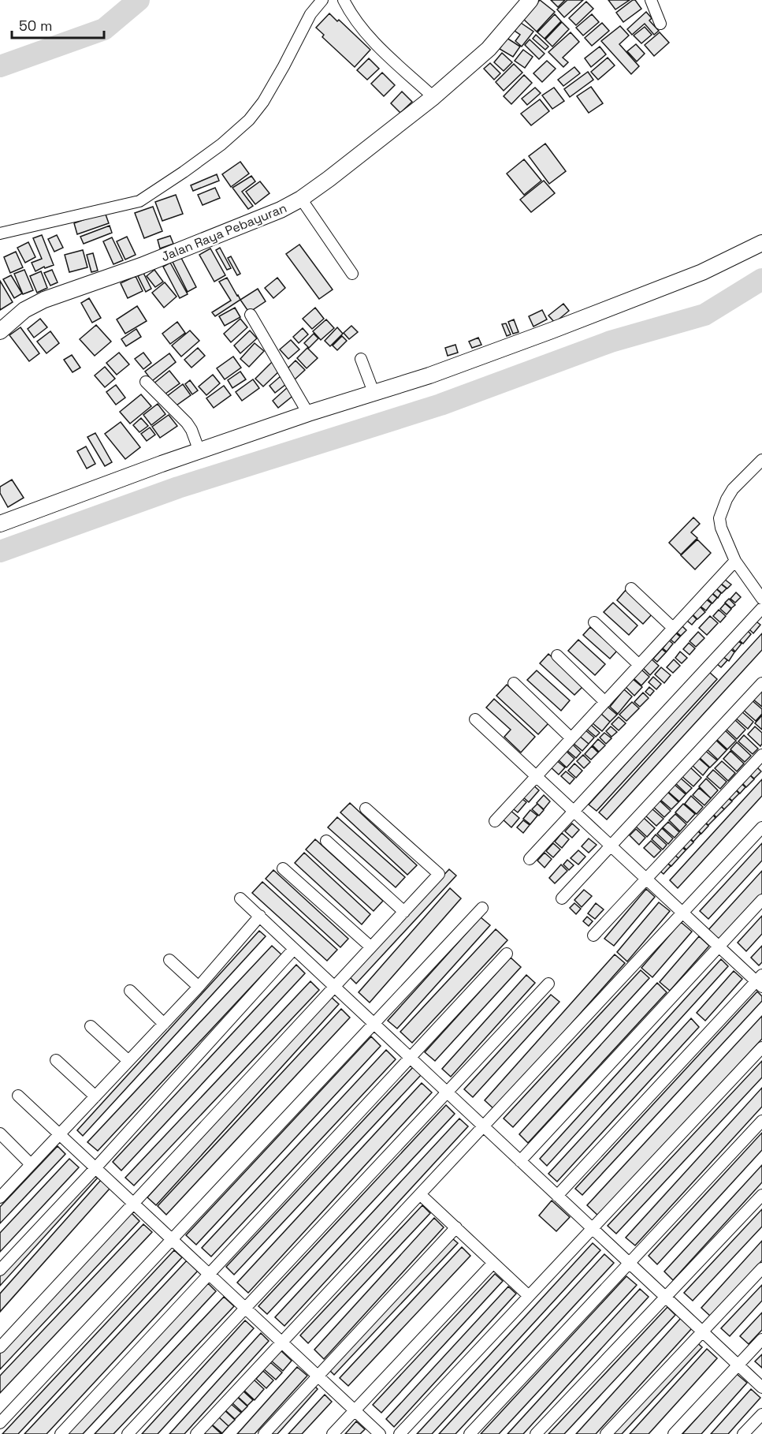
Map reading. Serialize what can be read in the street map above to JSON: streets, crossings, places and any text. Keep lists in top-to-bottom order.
{
  "streets": {
    "street": ["Jalan Raya Pebayuran"]
  },
  "scale_bar": "50 m"
}
